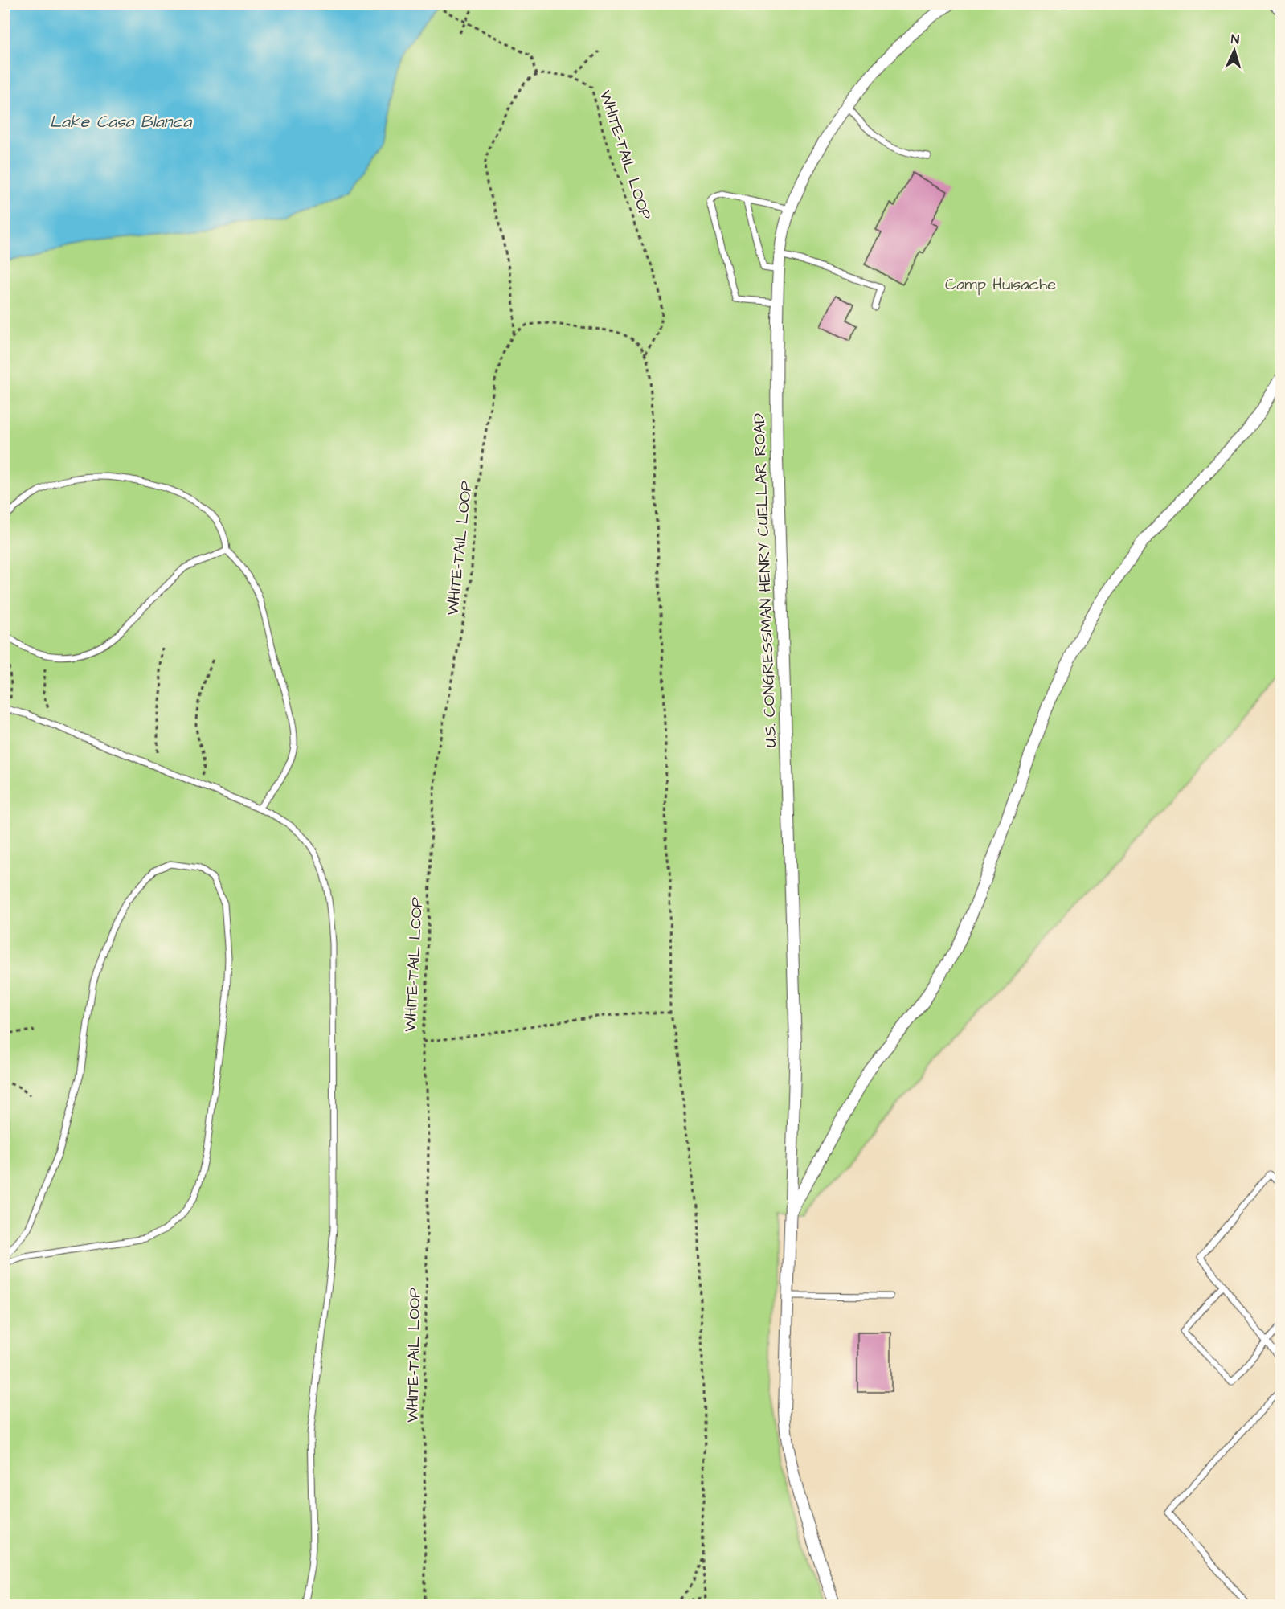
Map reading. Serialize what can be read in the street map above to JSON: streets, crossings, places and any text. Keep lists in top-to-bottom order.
{
  "streets": {
    "street": ["U.S. CONGRESSMAN HENRY CUELLAR ROAD"],
    "path": ["WHITE-TAIL LOOP"]
  },
  "water": ["Lake Casa Blanca"],
  "parks": ["Camp Huisache"],
  "north": "top"
}
